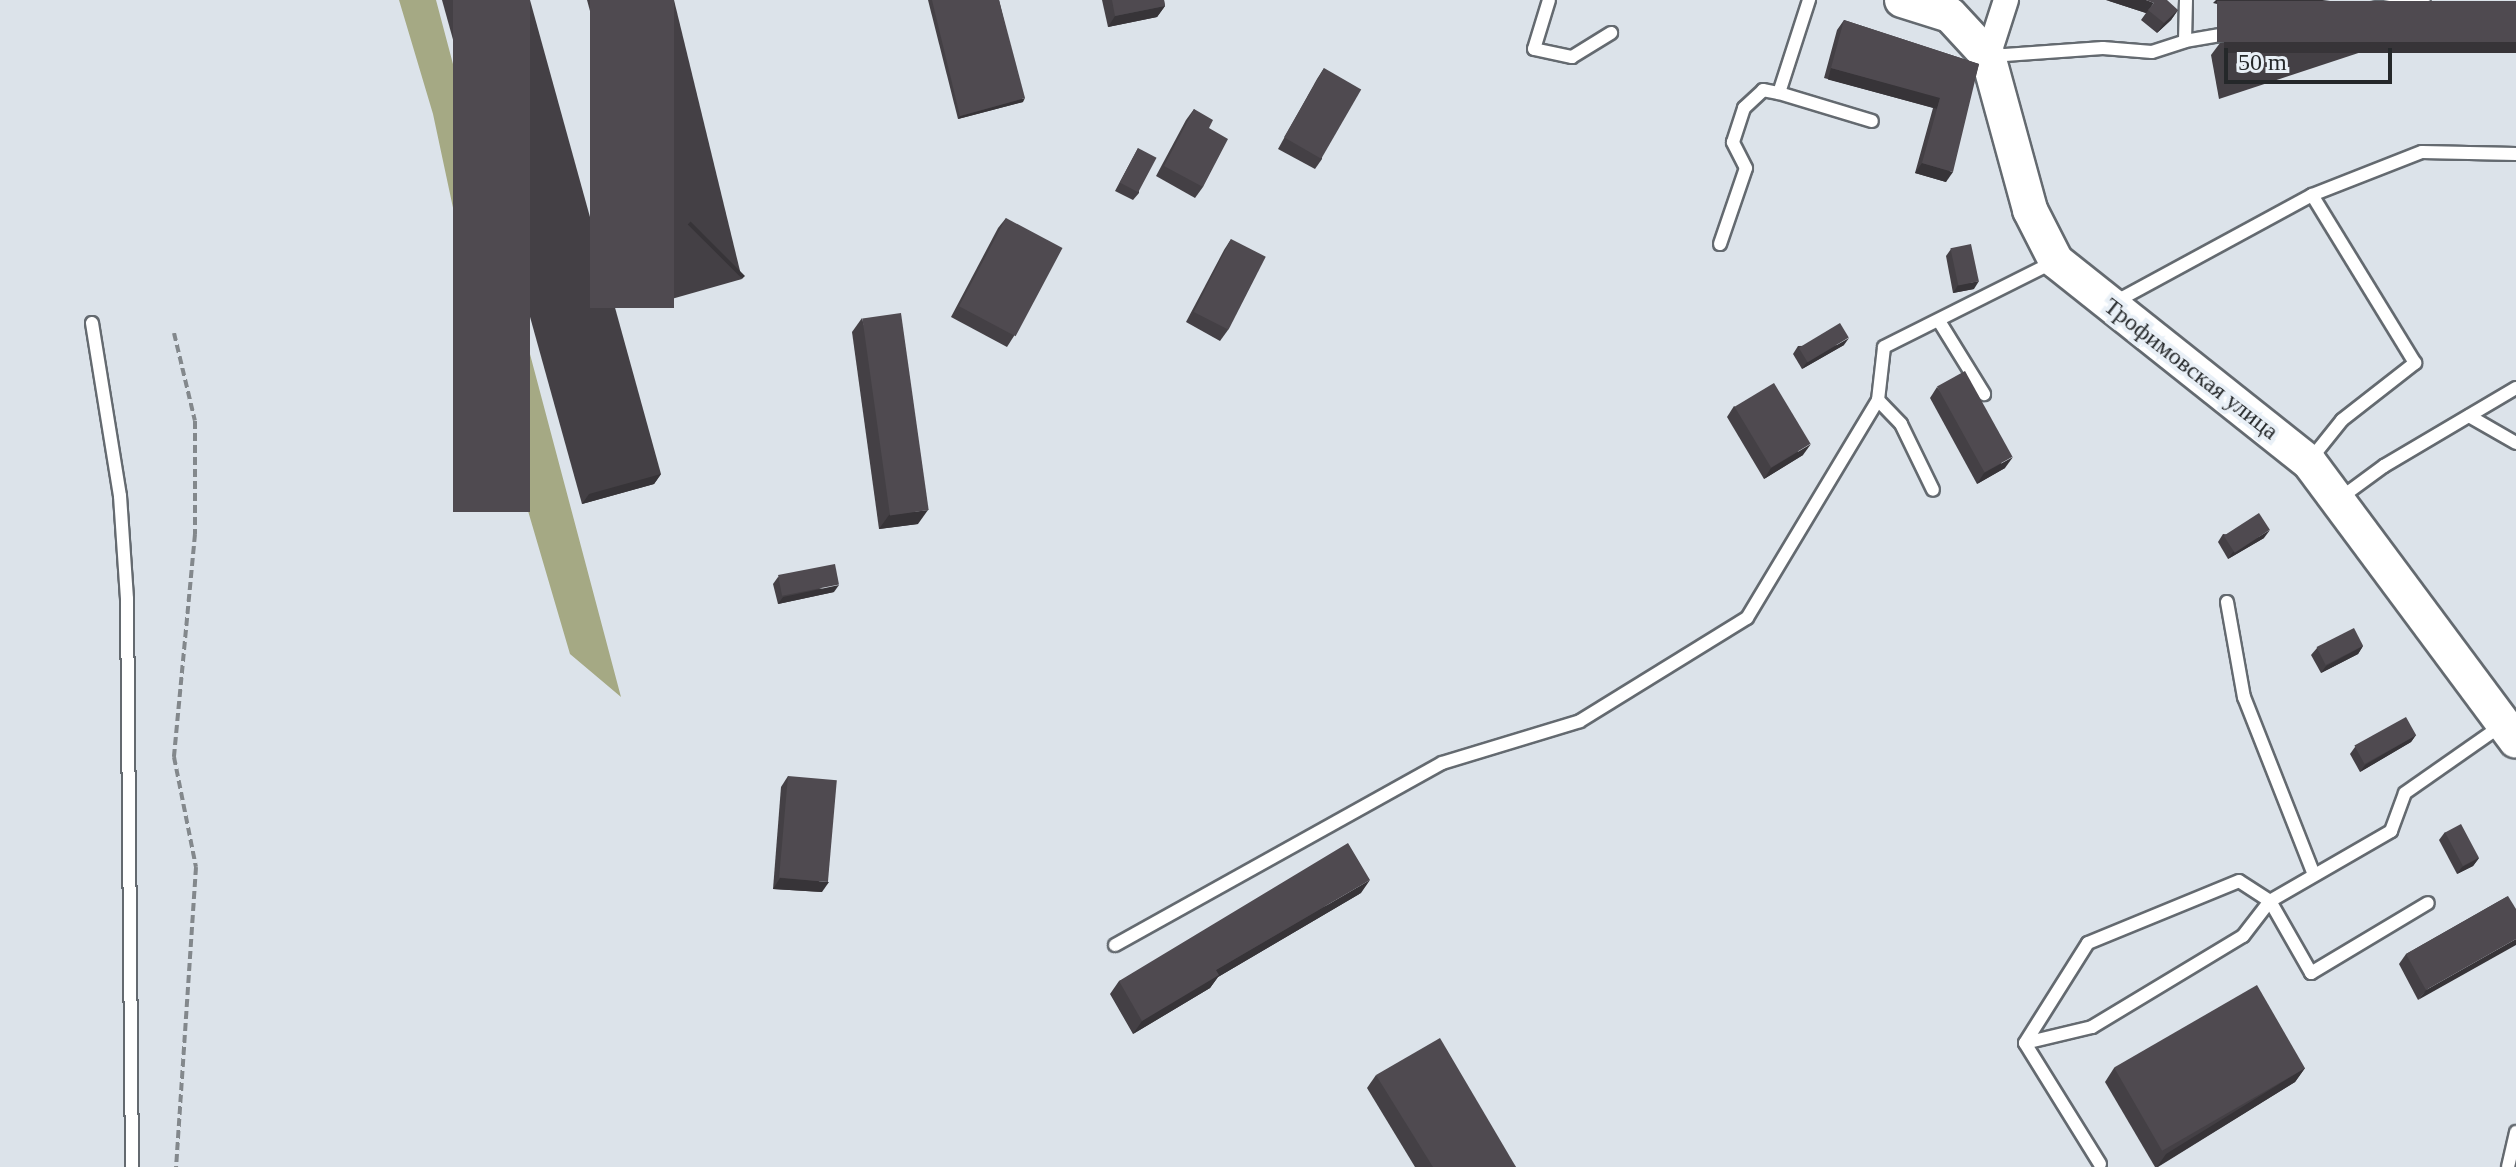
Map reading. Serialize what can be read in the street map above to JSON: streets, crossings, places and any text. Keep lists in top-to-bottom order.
{
  "streets": {
    "street": ["Трофимовская улица"]
  },
  "scale_bar": "50 m"
}
